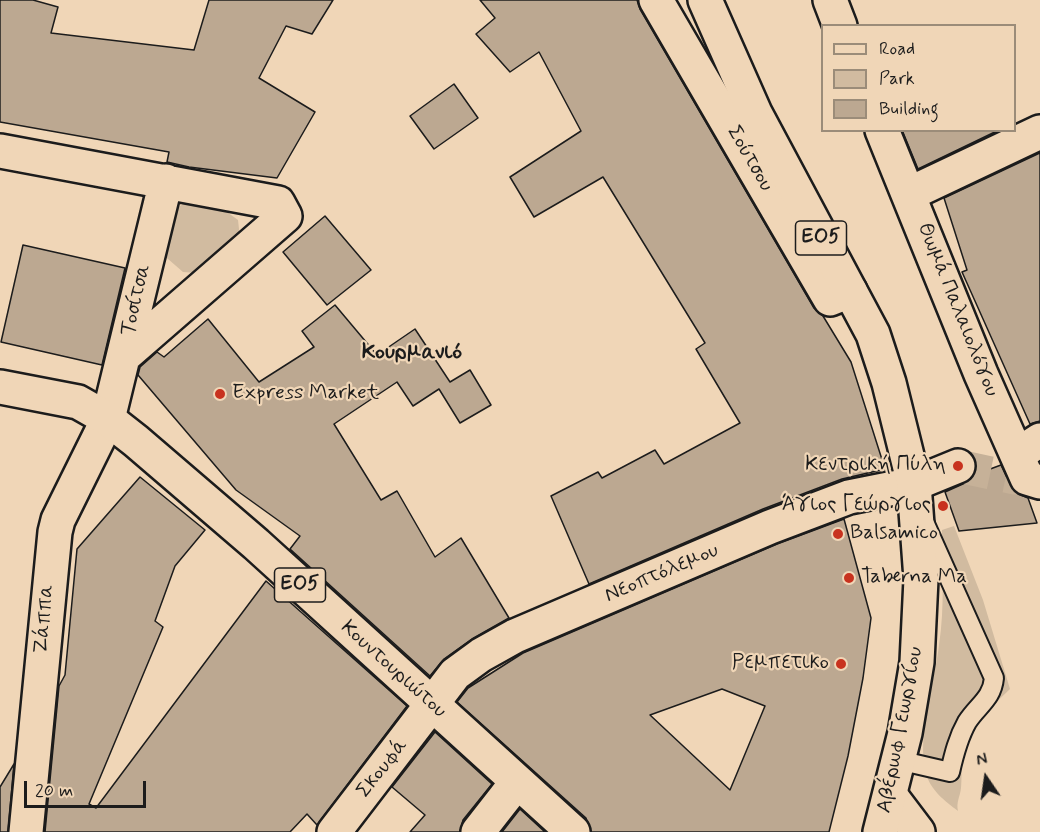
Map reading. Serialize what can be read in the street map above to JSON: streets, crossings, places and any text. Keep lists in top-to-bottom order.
{
  "streets": {
    "street": [
      "Σούτσου",
      "ΕΟ5",
      "Τοσίτσα",
      "Θωμά Παλαιολόγου",
      "Νεοπτόλεμου",
      "Ζάππα",
      "Κουντουριώτου",
      "Αβέρωφ Γεωργίου",
      "Σκουφά"
    ]
  },
  "crossings": [
    ["Σούτσου", "ΕΟ5"],
    ["ΕΟ5", "Νεοπτόλεμου"],
    ["ΕΟ5", "Αβέρωφ Γεωργίου"],
    ["Τοσίτσα", "Ζάππα"],
    ["Τοσίτσα", "Κουντουριώτου"],
    ["Νεοπτόλεμου", "Κουντουριώτου"],
    ["Νεοπτόλεμου", "Αβέρωφ Γεωργίου"],
    ["Νεοπτόλεμου", "Σκουφά"],
    ["Ζάππα", "Κουντουριώτου"],
    ["Κουντουριώτου", "Σκουφά"]
  ],
  "districts": ["Κουρμανιό"],
  "places": [
    "Express Market",
    "Κεντρική Πύλη",
    "Άγιος Γεώργιος",
    "Balsamico",
    "Taberna Ma",
    "Ρεμπετικο"
  ],
  "legend": ["Road", "Park", "Building"],
  "scale_bar": "20 m",
  "north": "top"
}
